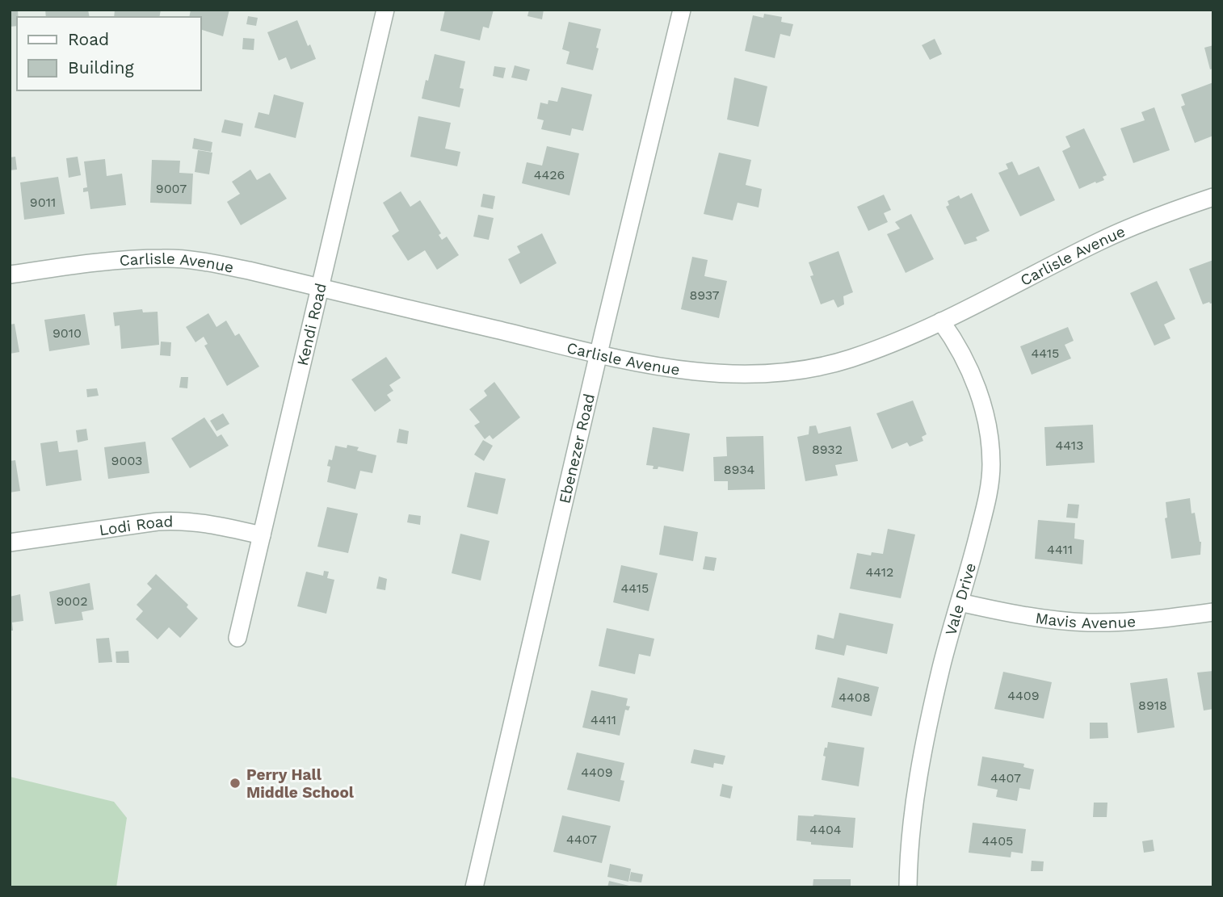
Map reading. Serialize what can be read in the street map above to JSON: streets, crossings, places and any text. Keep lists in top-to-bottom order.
{
  "streets": {
    "street": [
      "Carlisle Avenue",
      "Kendi Road",
      "Ebenezer Road",
      "Lodi Road",
      "Vale Drive",
      "Mavis Avenue"
    ]
  },
  "crossings": [
    ["Carlisle Avenue", "Kendi Road"],
    ["Carlisle Avenue", "Ebenezer Road"],
    ["Carlisle Avenue", "Vale Drive"],
    ["Kendi Road", "Lodi Road"],
    ["Vale Drive", "Mavis Avenue"]
  ],
  "places": ["Perry Hall Middle School"],
  "house_numbers": [
    "4426",
    "9007",
    "9011",
    "8937",
    "9010",
    "4415",
    "4413",
    "8932",
    "9003",
    "8934",
    "4411",
    "4412",
    "4415",
    "9002",
    "4409",
    "4408",
    "8918",
    "4411",
    "4409",
    "4407",
    "4404",
    "4407",
    "4405"
  ],
  "legend": ["Road", "Building"]
}
